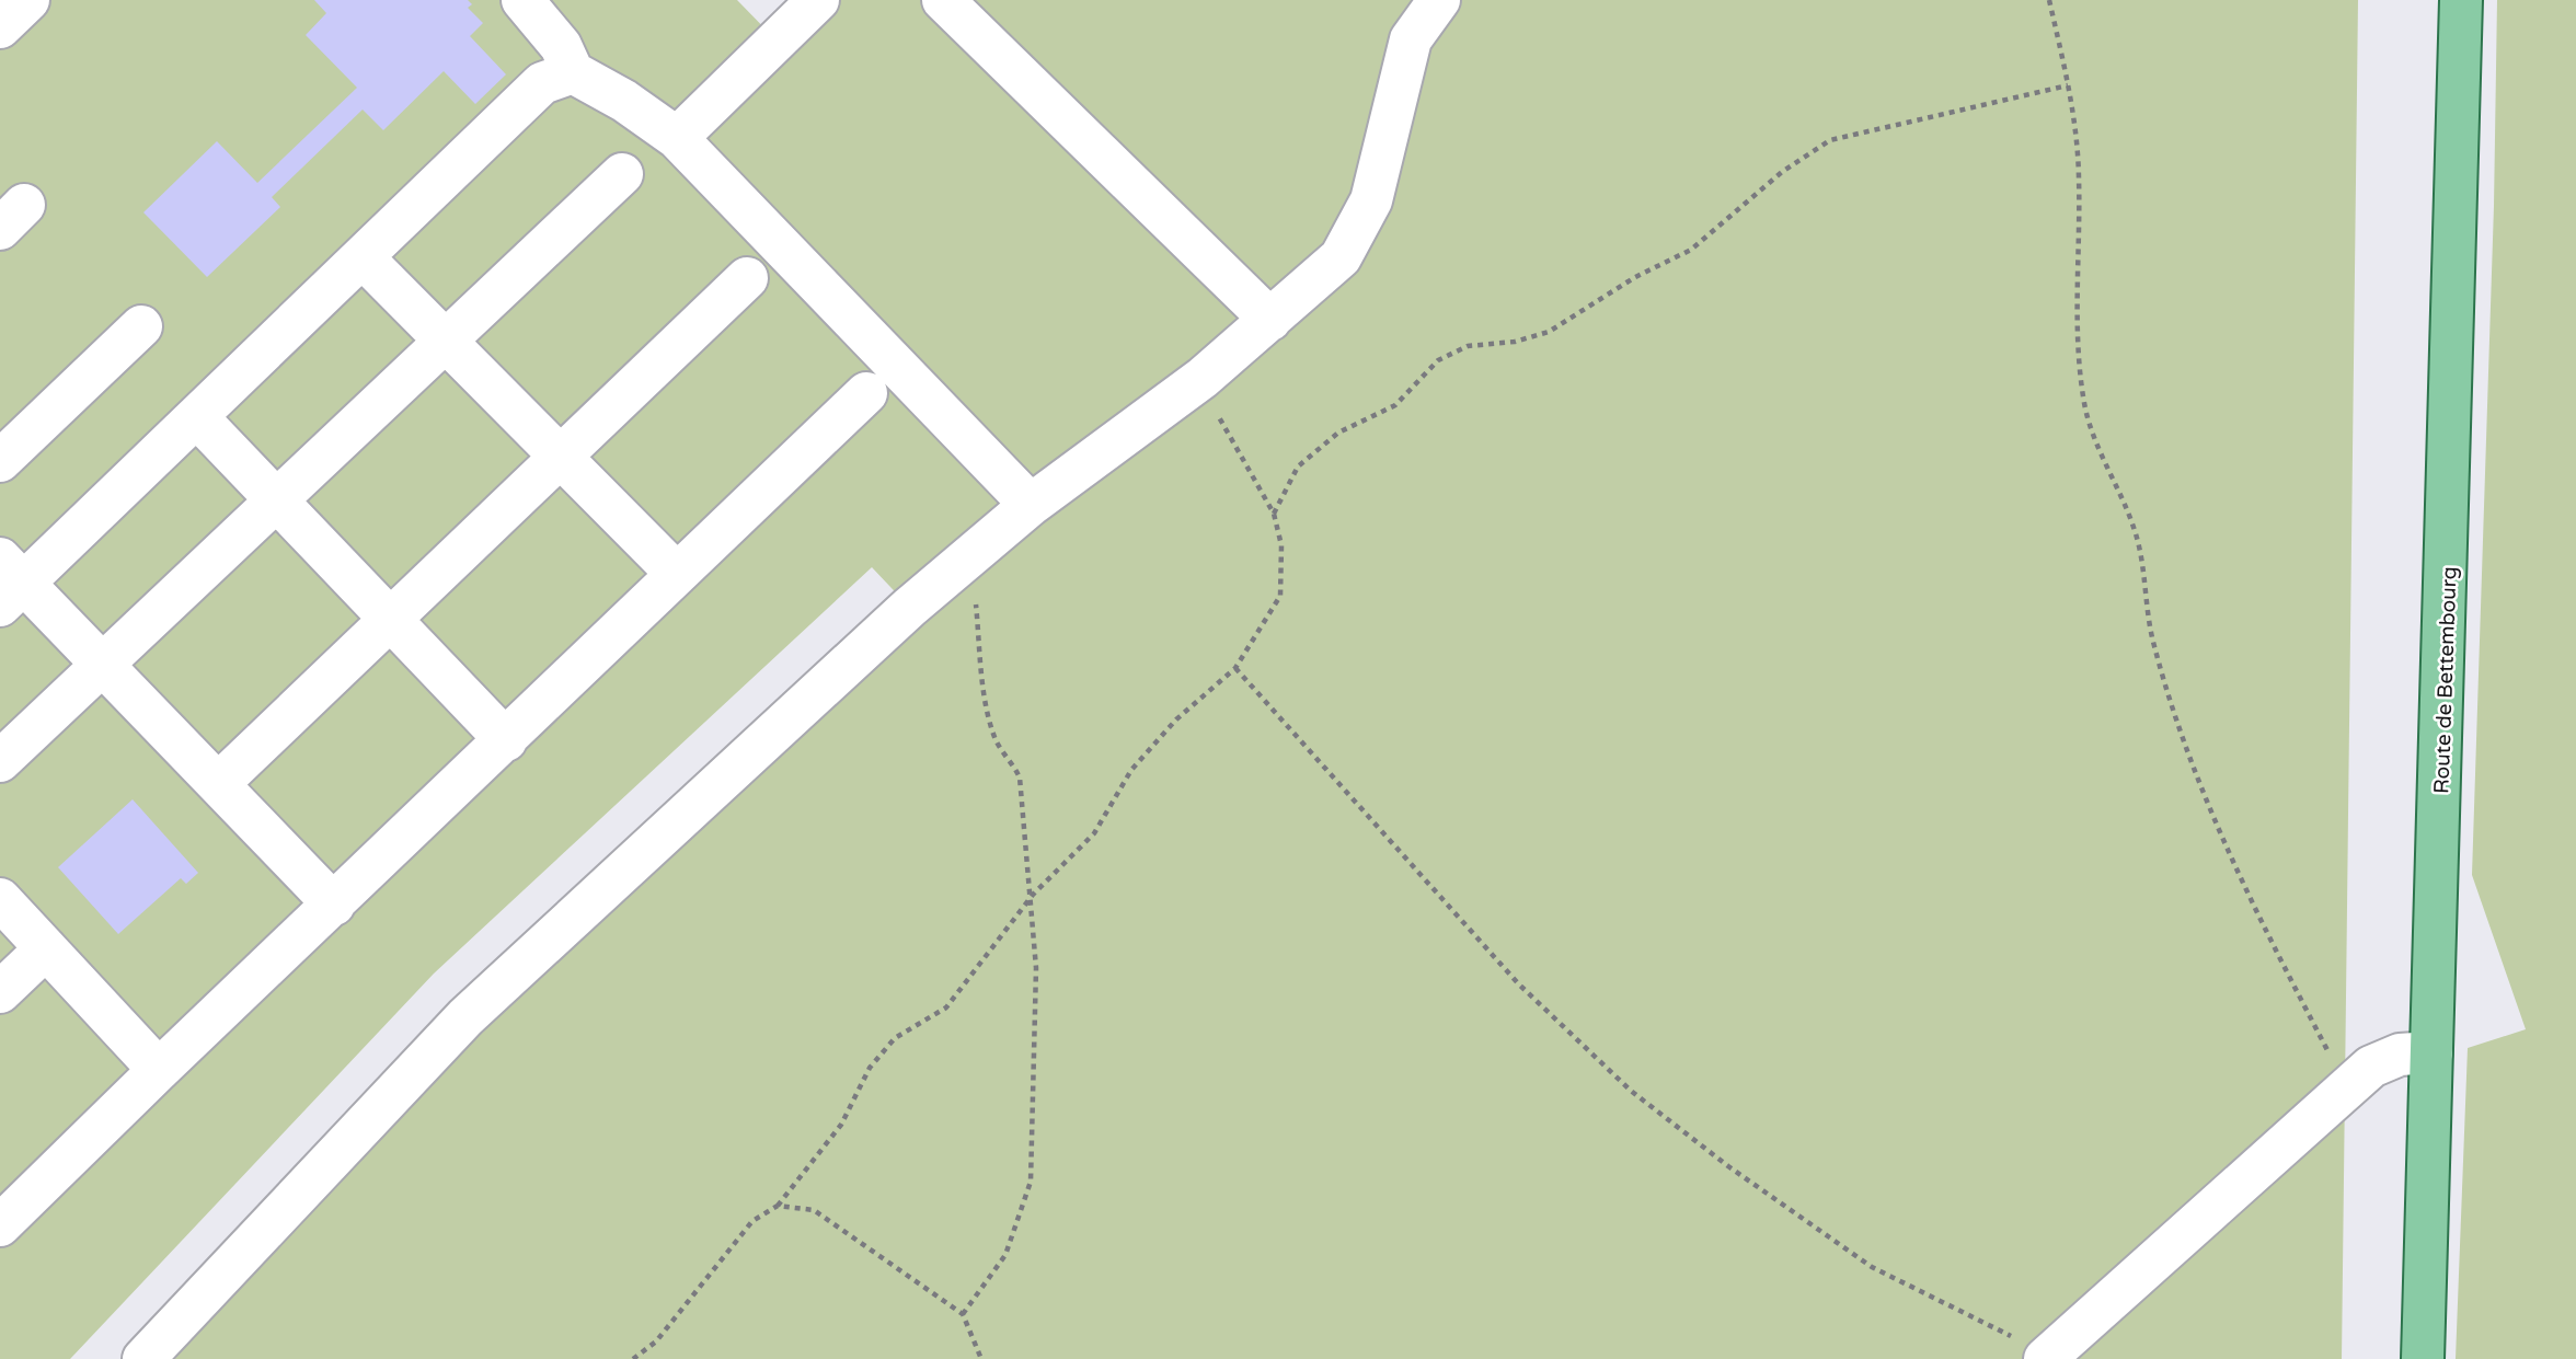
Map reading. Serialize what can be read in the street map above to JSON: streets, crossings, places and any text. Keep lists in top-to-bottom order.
{
  "streets": {
    "main road": ["Route de Bettembourg"]
  }
}
